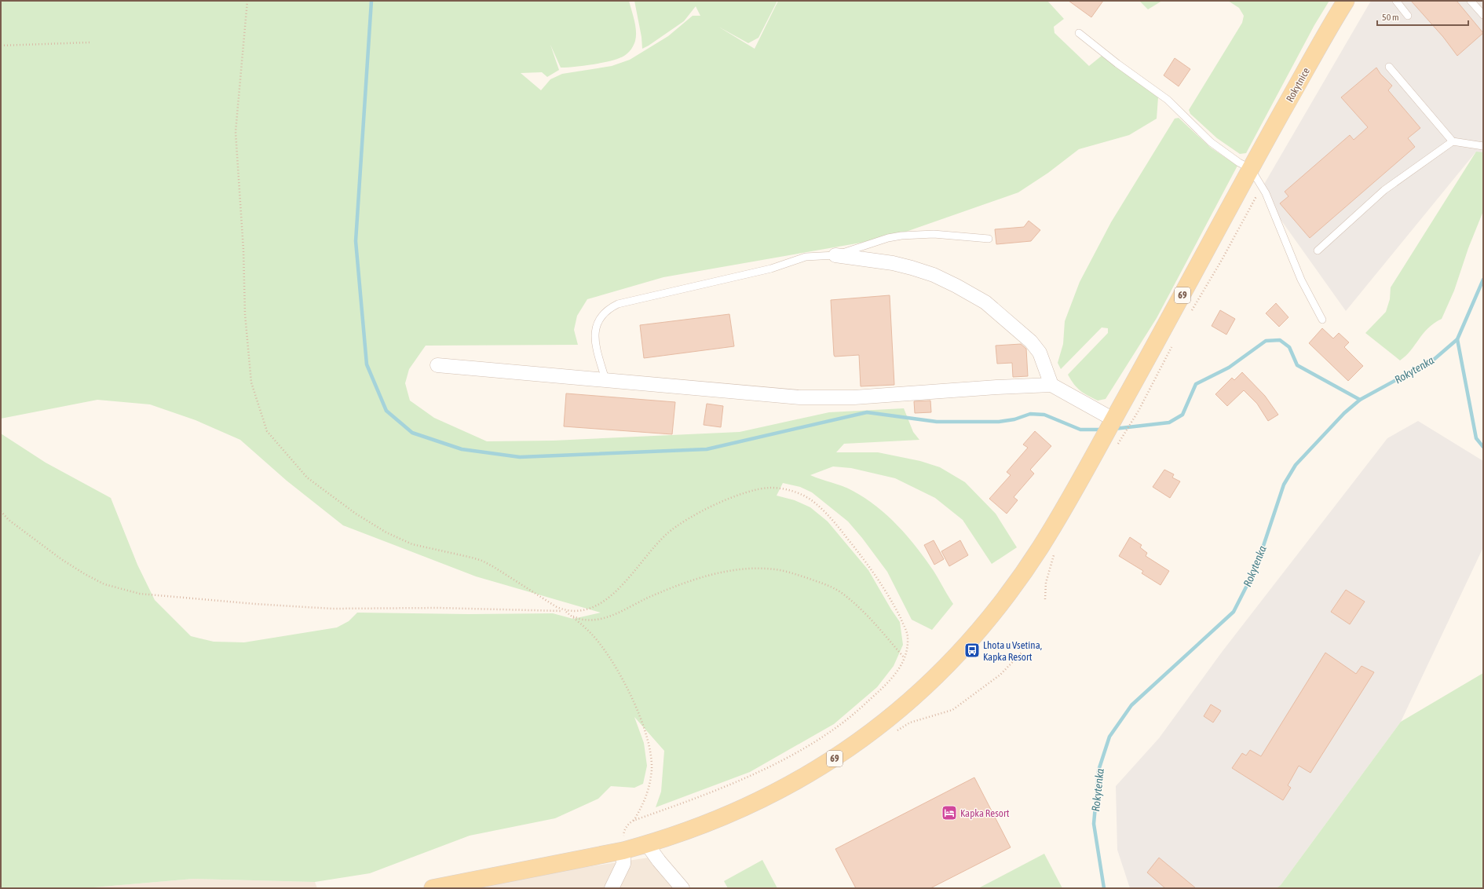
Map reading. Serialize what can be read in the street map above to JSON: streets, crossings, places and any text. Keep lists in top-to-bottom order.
{
  "streets": {
    "main road": ["Rokytnice", "69"]
  },
  "crossings": [
    ["Rokytnice", "69"]
  ],
  "water": ["Rokytenka"],
  "places": {
    "bus stop": ["Lhota u Vsetína, Kapka Resort"],
    "hotel": ["Kapka Resort"]
  },
  "scale_bar": "50 m"
}
